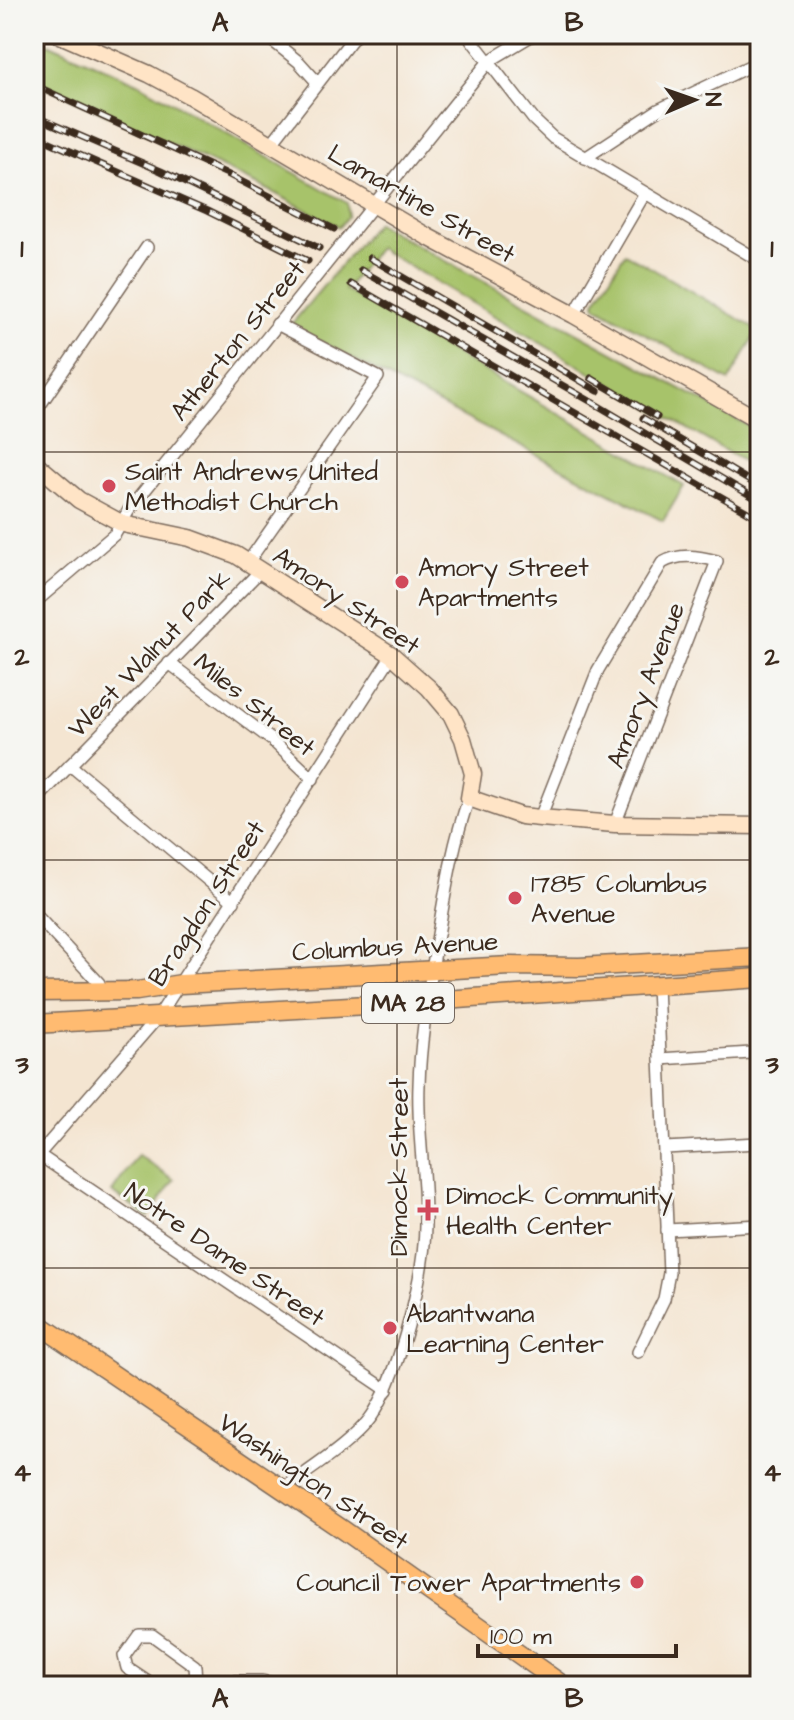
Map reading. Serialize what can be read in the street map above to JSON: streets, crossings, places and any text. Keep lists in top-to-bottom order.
{
  "streets": {
    "main road": ["Columbus Avenue", "MA 28", "Washington Street"],
    "street": [
      "Lamartine Street",
      "Atherton Street",
      "Amory Street",
      "West Walnut Park",
      "Amory Avenue",
      "Miles Street",
      "Bragdon Street",
      "Dimock Street",
      "Notre Dame Street"
    ]
  },
  "crossings": [
    ["Lamartine Street", "Atherton Street"],
    ["Atherton Street", "Amory Street"],
    ["Atherton Street", "West Walnut Park"],
    ["Amory Street", "West Walnut Park"],
    ["Amory Street", "Bragdon Street"],
    ["Amory Street", "Dimock Street"],
    ["West Walnut Park", "Miles Street"],
    ["Miles Street", "Bragdon Street"],
    ["Bragdon Street", "Columbus Avenue"],
    ["Bragdon Street", "Notre Dame Street"],
    ["Columbus Avenue", "Dimock Street"],
    ["Dimock Street", "Notre Dame Street"],
    ["Dimock Street", "Washington Street"]
  ],
  "places": {
    "other": [
      "Saint Andrews United Methodist Church",
      "Amory Street Apartments",
      "1785 Columbus Avenue",
      "Abantwana Learning Center",
      "Council Tower Apartments"
    ],
    "health": ["Dimock Community Health Center"]
  },
  "scale_bar": "100 m",
  "north": "right",
  "grid": {
    "columns": ["A", "B"],
    "rows": [
      "1",
      "2",
      "3",
      "4"
    ]
  }
}
